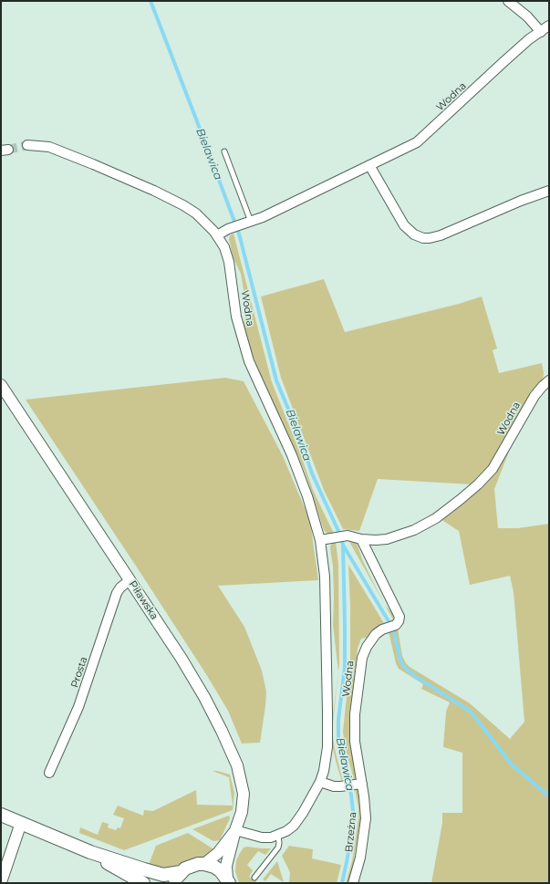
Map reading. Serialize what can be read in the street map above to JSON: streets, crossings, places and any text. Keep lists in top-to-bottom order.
{
  "streets": {
    "street": [
      "Wodna",
      "Piławska",
      "Prosta",
      "Brzeżna"
    ]
  },
  "crossings": [
    ["Wodna", "Brzeżna"],
    ["Piławska", "Prosta"]
  ],
  "water": ["Bielawica"]
}
